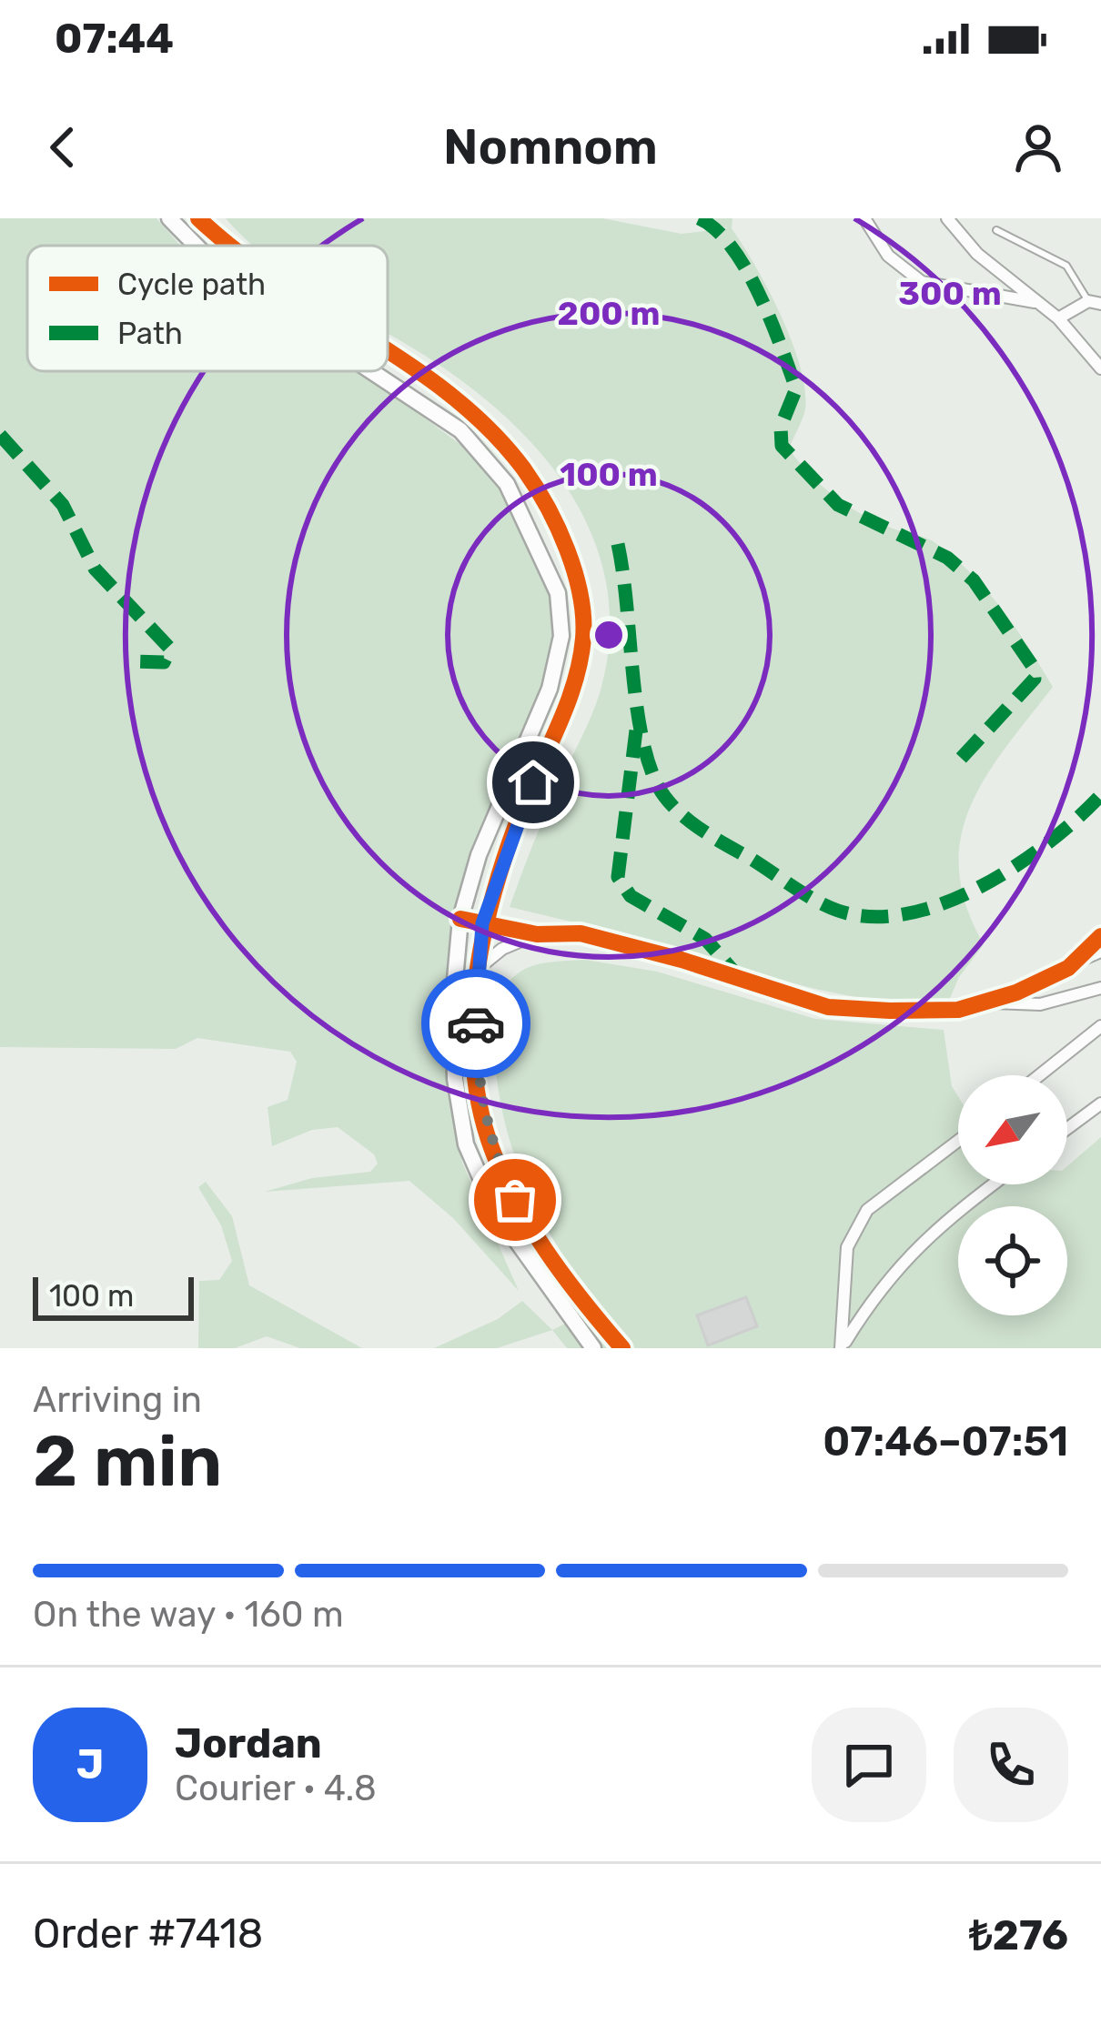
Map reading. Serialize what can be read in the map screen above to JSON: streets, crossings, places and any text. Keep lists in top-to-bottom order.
{
  "legend": ["Cycle path", "Path"],
  "scale_bar": "100 m",
  "north": "bottom left",
  "page": {
    "status": "07:44",
    "header": "Nomnom",
    "scale": "100 m",
    "heading": ["2 min", "Arriving in", "07:46–07:51"],
    "panel": [
      "Jordan",
      "Courier · 4.8",
      "Order #7418",
      "₺276"
    ],
    "bar": "On the way · 160 m",
    "round": "J"
  },
  "rings": ["300 m", "200 m", "100 m"]
}
